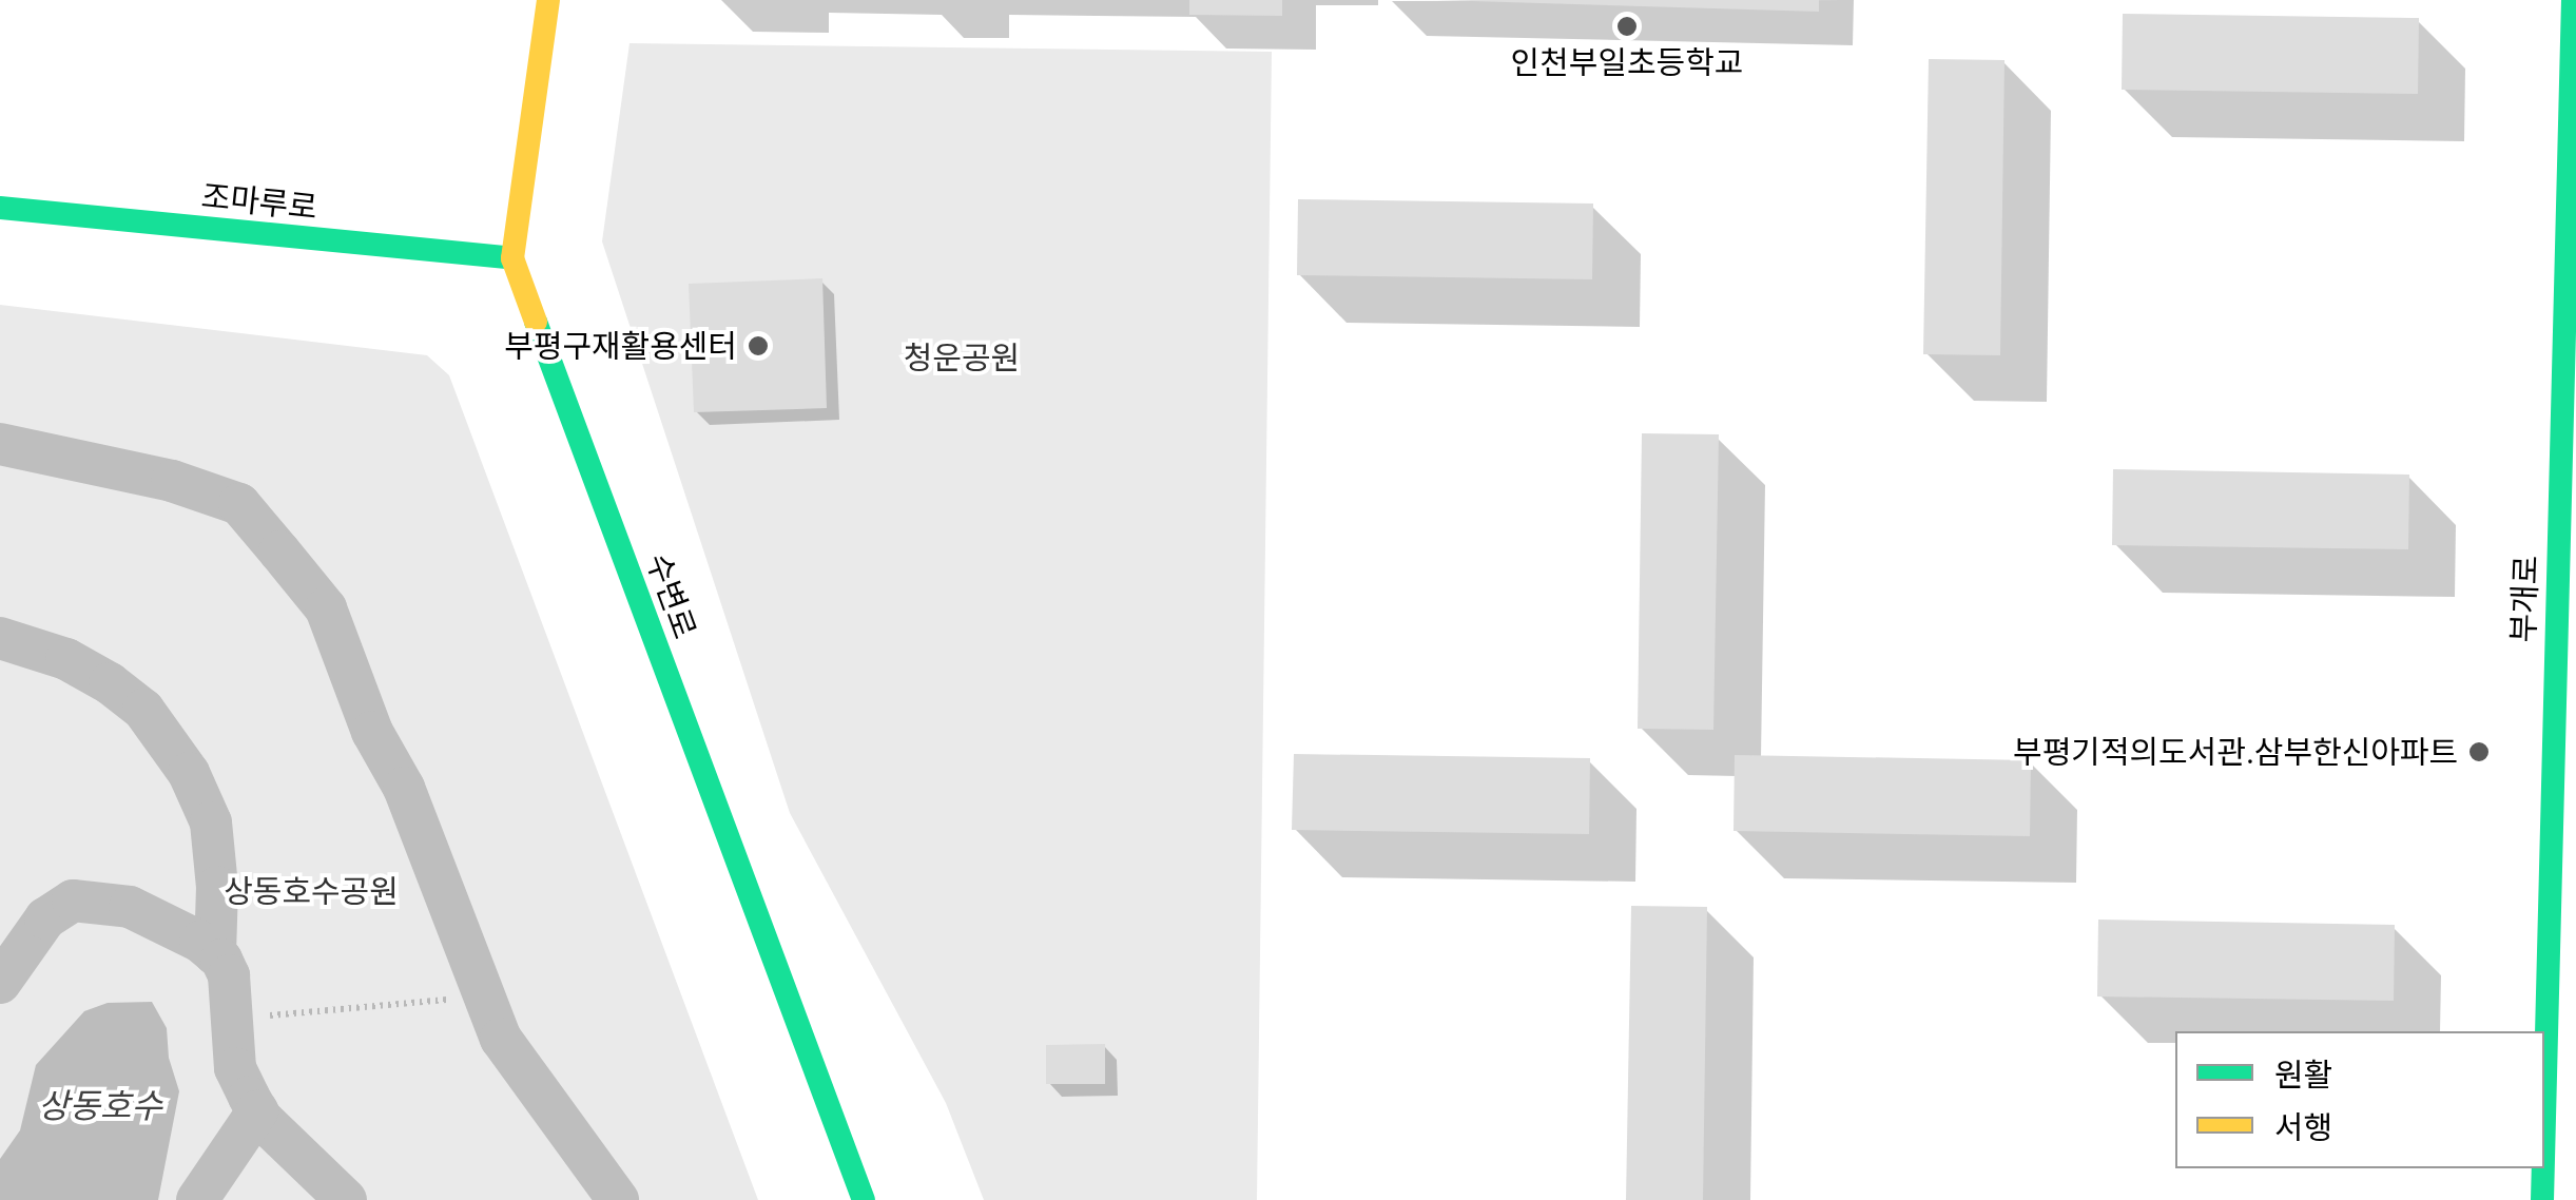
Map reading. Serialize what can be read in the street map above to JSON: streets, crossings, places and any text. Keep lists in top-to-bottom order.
{
  "streets": {
    "street": ["조마루로", "수변로", "부개로"]
  },
  "crossings": [
    ["조마루로", "수변로"]
  ],
  "water": ["상동호수"],
  "parks": ["청운공원", "상동호수공원"],
  "places": ["인천부일초등학교", "부평구재활용센터", "부평기적의도서관.삼부한신아파트"],
  "legend": ["원활", "서행"]
}
